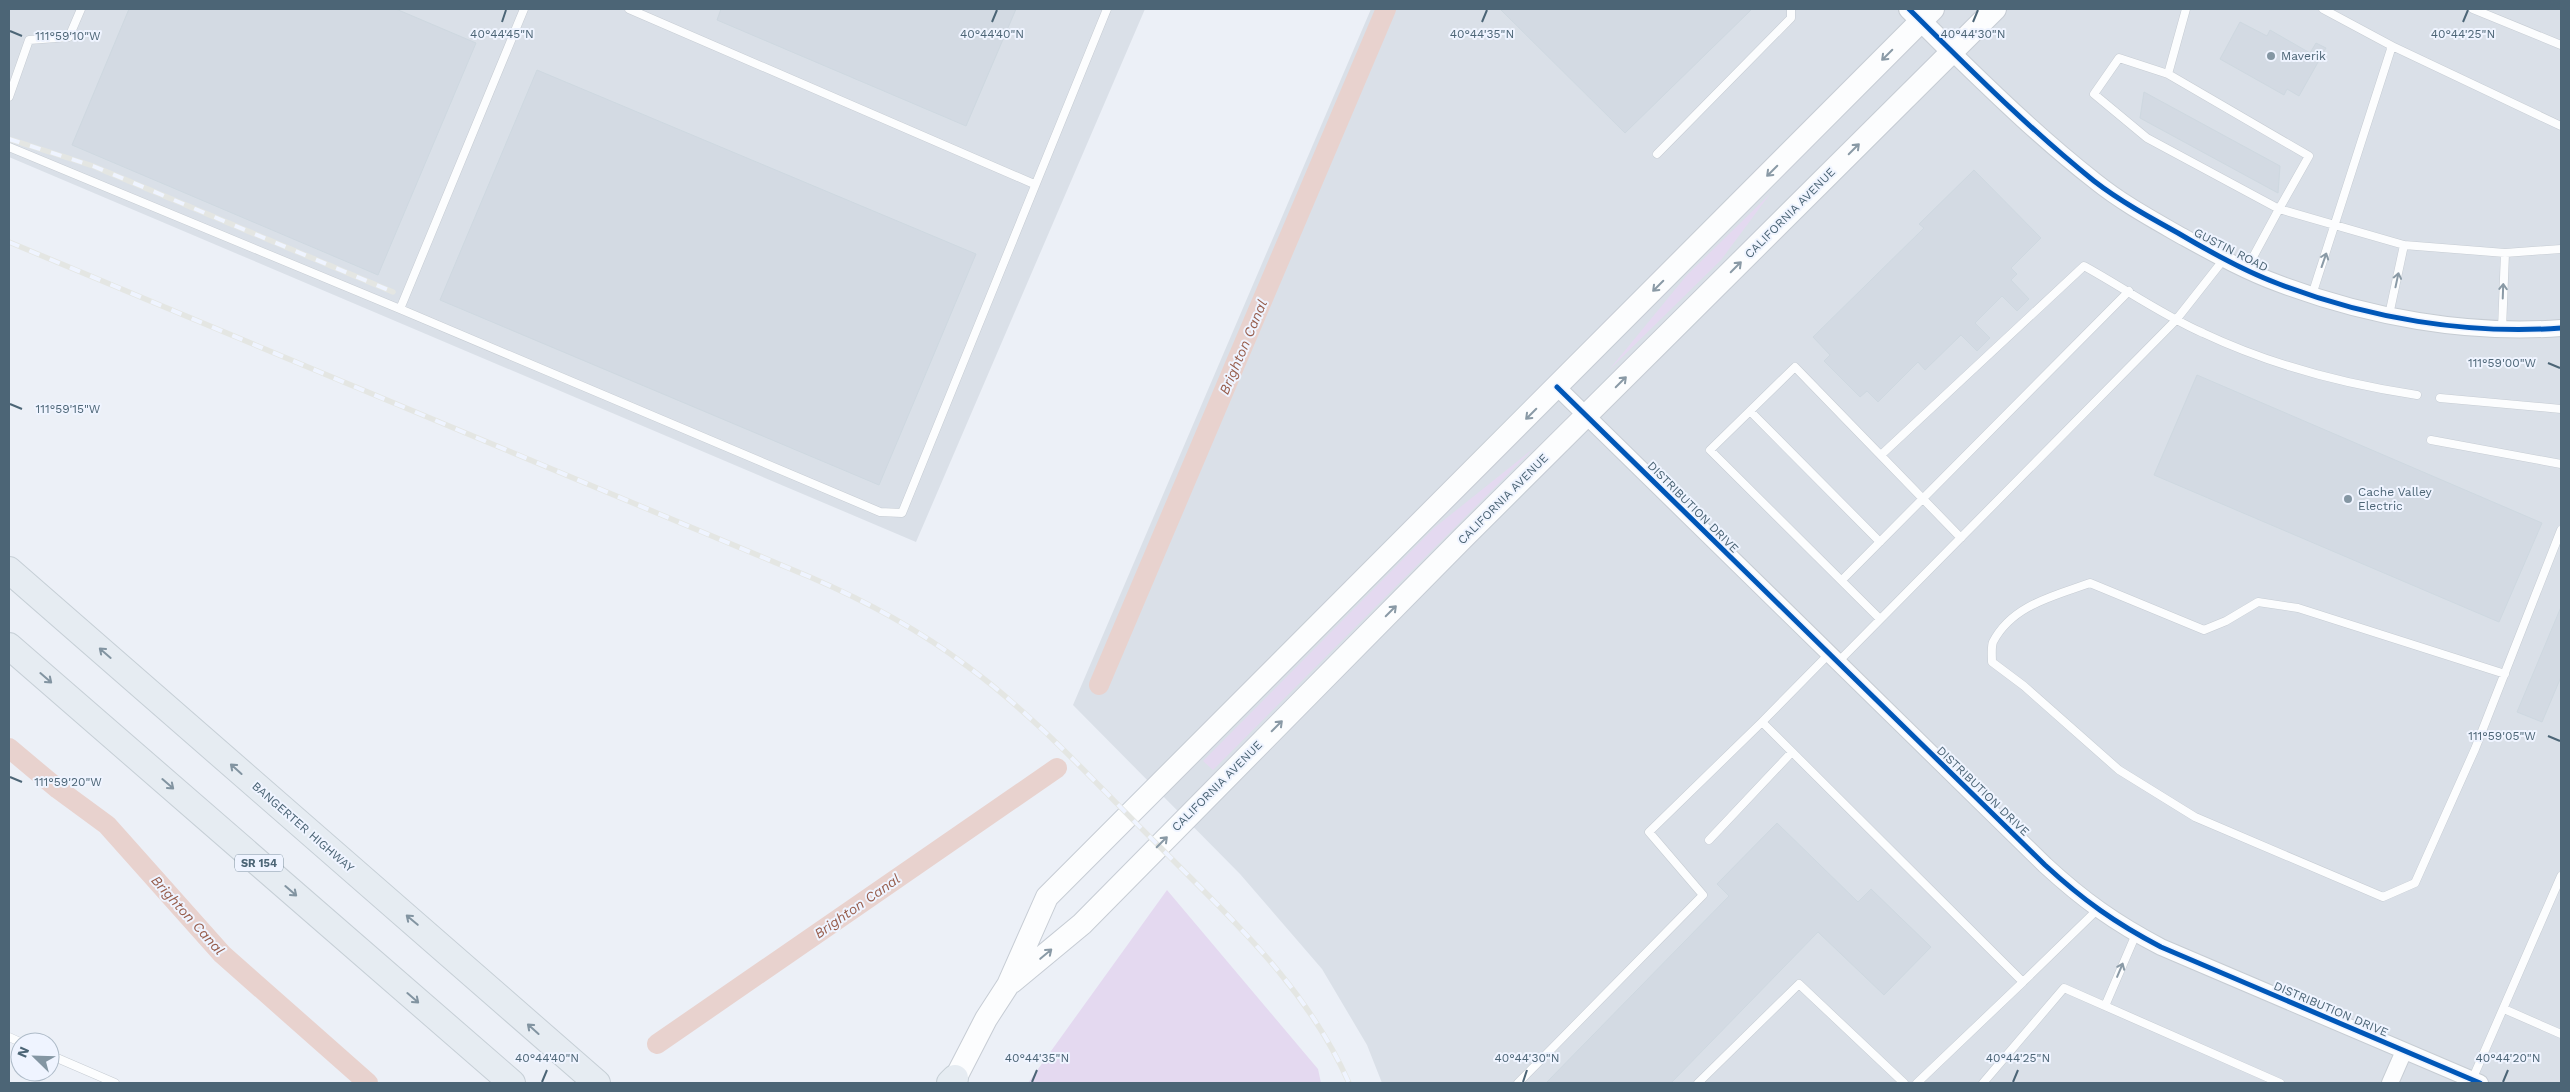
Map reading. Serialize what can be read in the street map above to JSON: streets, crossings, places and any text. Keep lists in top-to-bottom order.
{
  "streets": {
    "highway": ["BANGERTER HIGHWAY", "SR 154"],
    "main road": ["CALIFORNIA AVENUE"],
    "street": ["GUSTIN ROAD", "DISTRIBUTION DRIVE"]
  },
  "crossings": [
    ["CALIFORNIA AVENUE", "GUSTIN ROAD"],
    ["CALIFORNIA AVENUE", "DISTRIBUTION DRIVE"]
  ],
  "water": ["Brighton Canal"],
  "places": ["Maverik", "Cache Valley Electric"],
  "north": "top left",
  "coordinates": [
    "40°44'30\"N",
    "40°44'25\"N",
    "40°44'45\"N",
    "40°44'40\"N",
    "40°44'35\"N",
    "111°59'10\"W",
    "111°59'00\"W",
    "111°59'15\"W",
    "111°59'05\"W",
    "111°59'20\"W",
    "40°44'20\"N"
  ]
}
